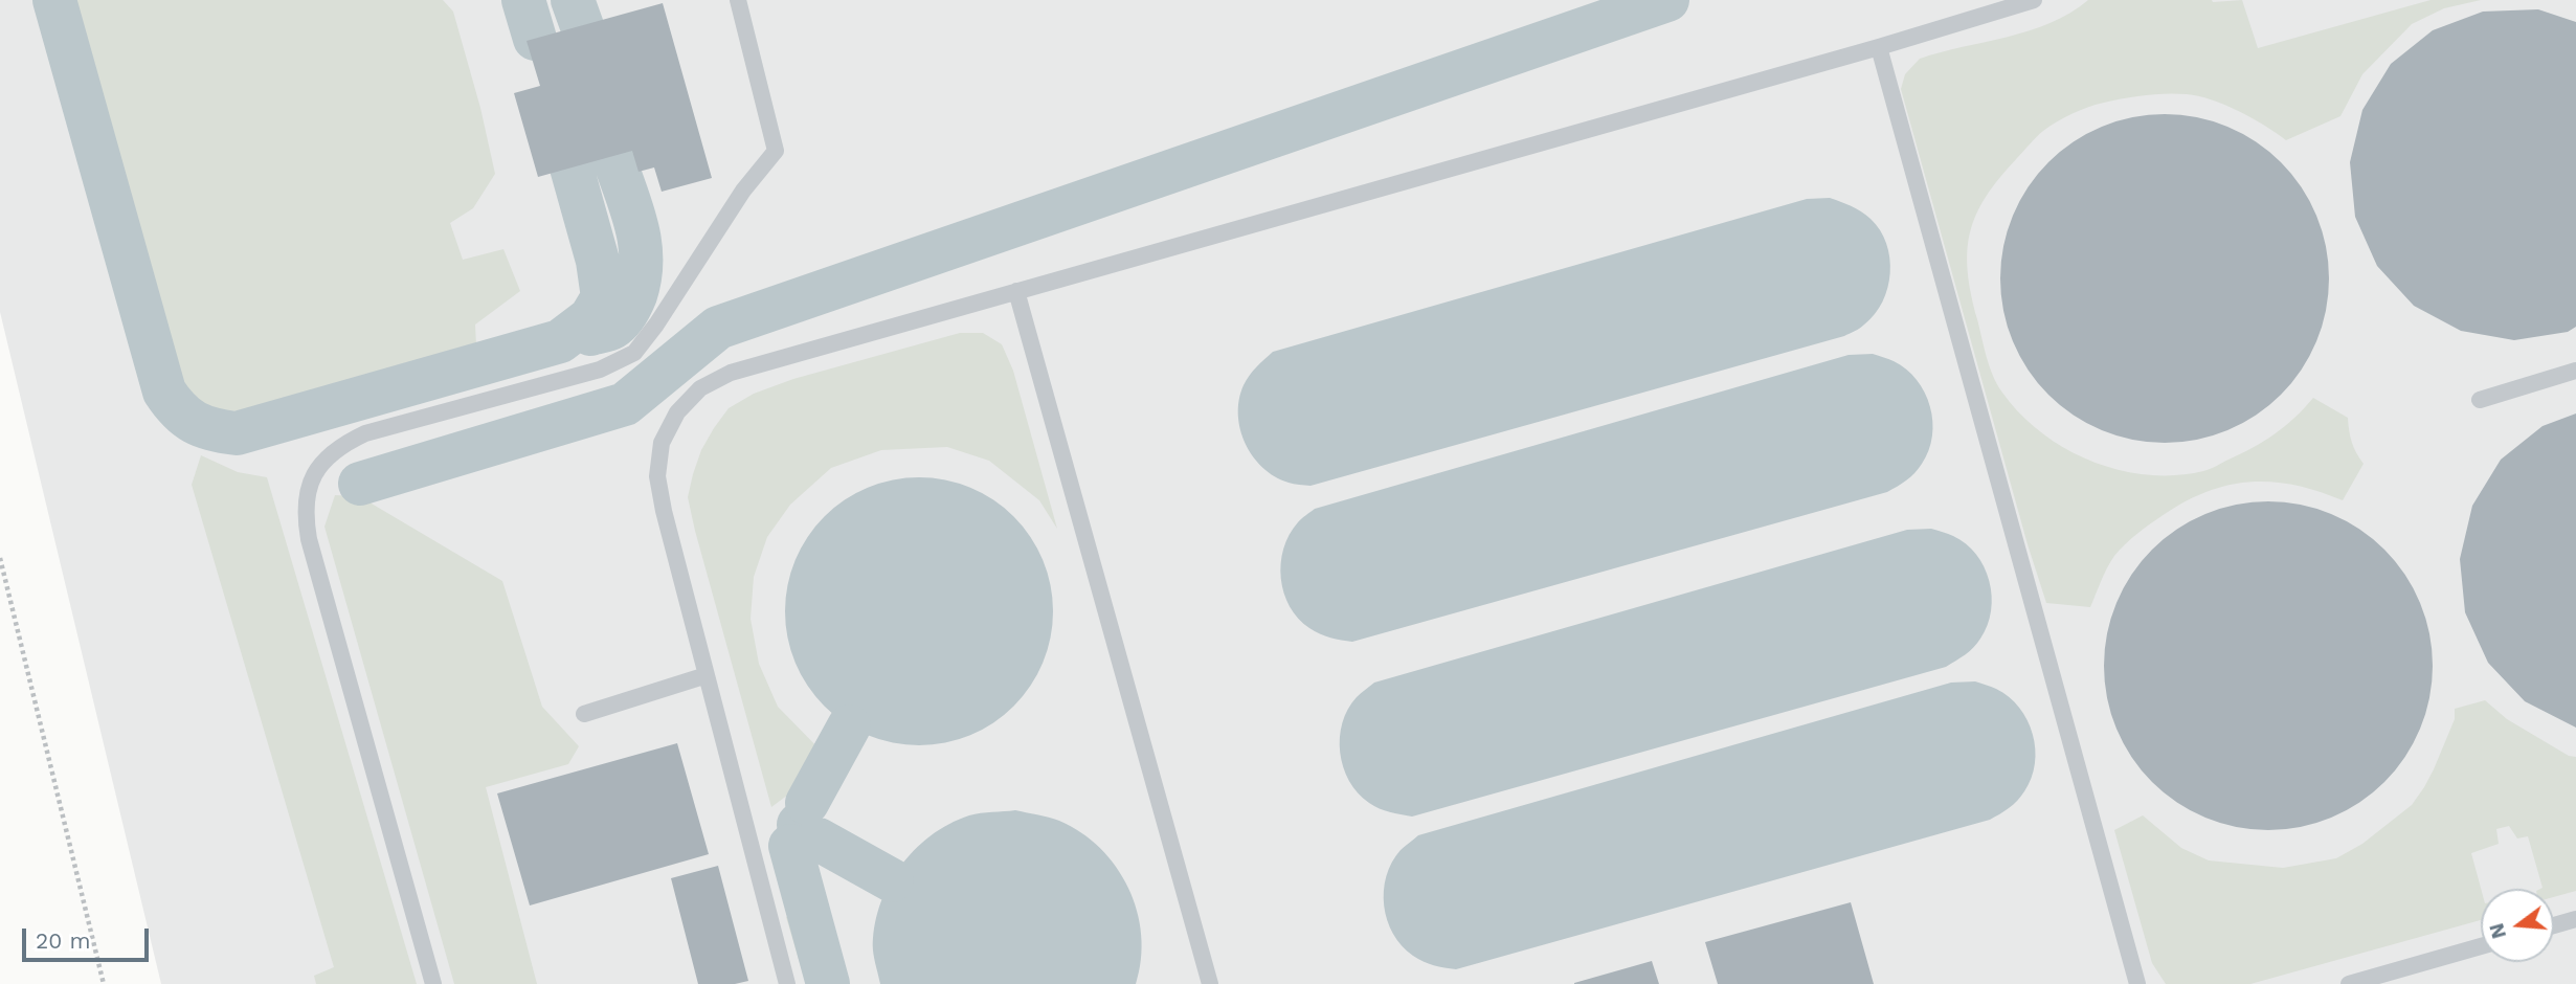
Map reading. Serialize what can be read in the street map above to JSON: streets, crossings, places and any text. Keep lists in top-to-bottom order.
{
  "scale_bar": "20 m",
  "north": "left"
}
